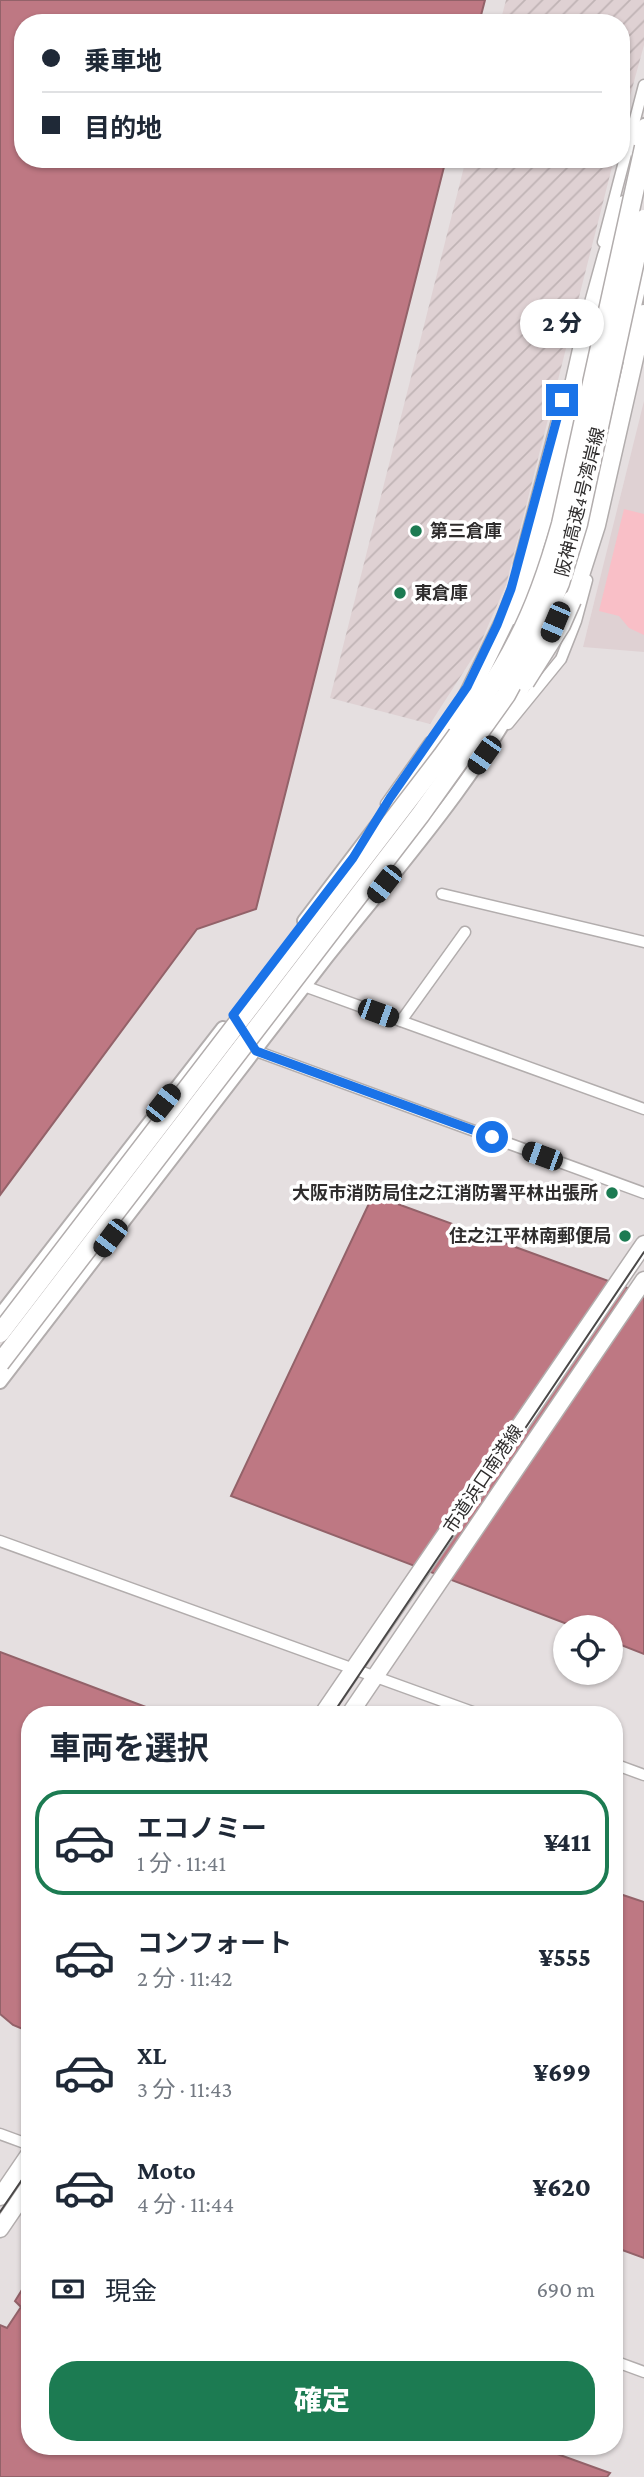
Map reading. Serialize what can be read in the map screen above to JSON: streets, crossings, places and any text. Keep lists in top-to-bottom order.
{
  "streets": {
    "highway": ["阪神高速4号湾岸線"],
    "main road": ["市道浜口南港線"]
  },
  "places": [
    "第三倉庫",
    "東倉庫",
    "大阪市消防局住之江消防署平林出張所",
    "住之江平林南郵便局"
  ],
  "page": {
    "banner": ["乗車地", "目的地"],
    "bubble": "2 分",
    "heading": "車両を選択",
    "list": [
      {
        "name": "エコノミー",
        "note": "1 分 · 11:41",
        "value": "¥411"
      },
      {
        "name": "コンフォート",
        "note": "2 分 · 11:42",
        "value": "¥555"
      },
      {
        "name": "XL",
        "note": "3 分 · 11:43",
        "value": "¥699"
      },
      {
        "name": "Moto",
        "note": "4 分 · 11:44",
        "value": "¥620"
      }
    ],
    "pay": ["現金", "690 m"],
    "buttons": "確定"
  }
}
